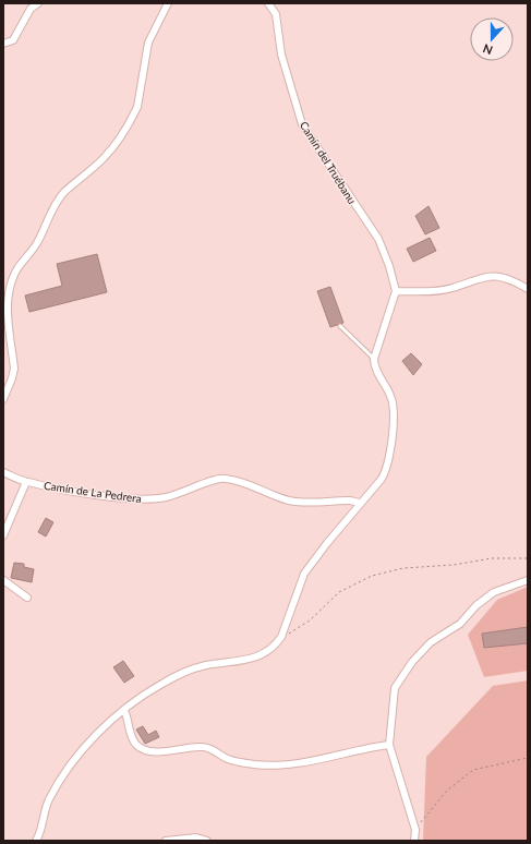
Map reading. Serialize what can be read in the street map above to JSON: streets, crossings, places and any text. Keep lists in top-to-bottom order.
{
  "streets": {
    "street": ["Camín del Truébanu", "Camín de La Pedrera"]
  },
  "north": "bottom"
}
